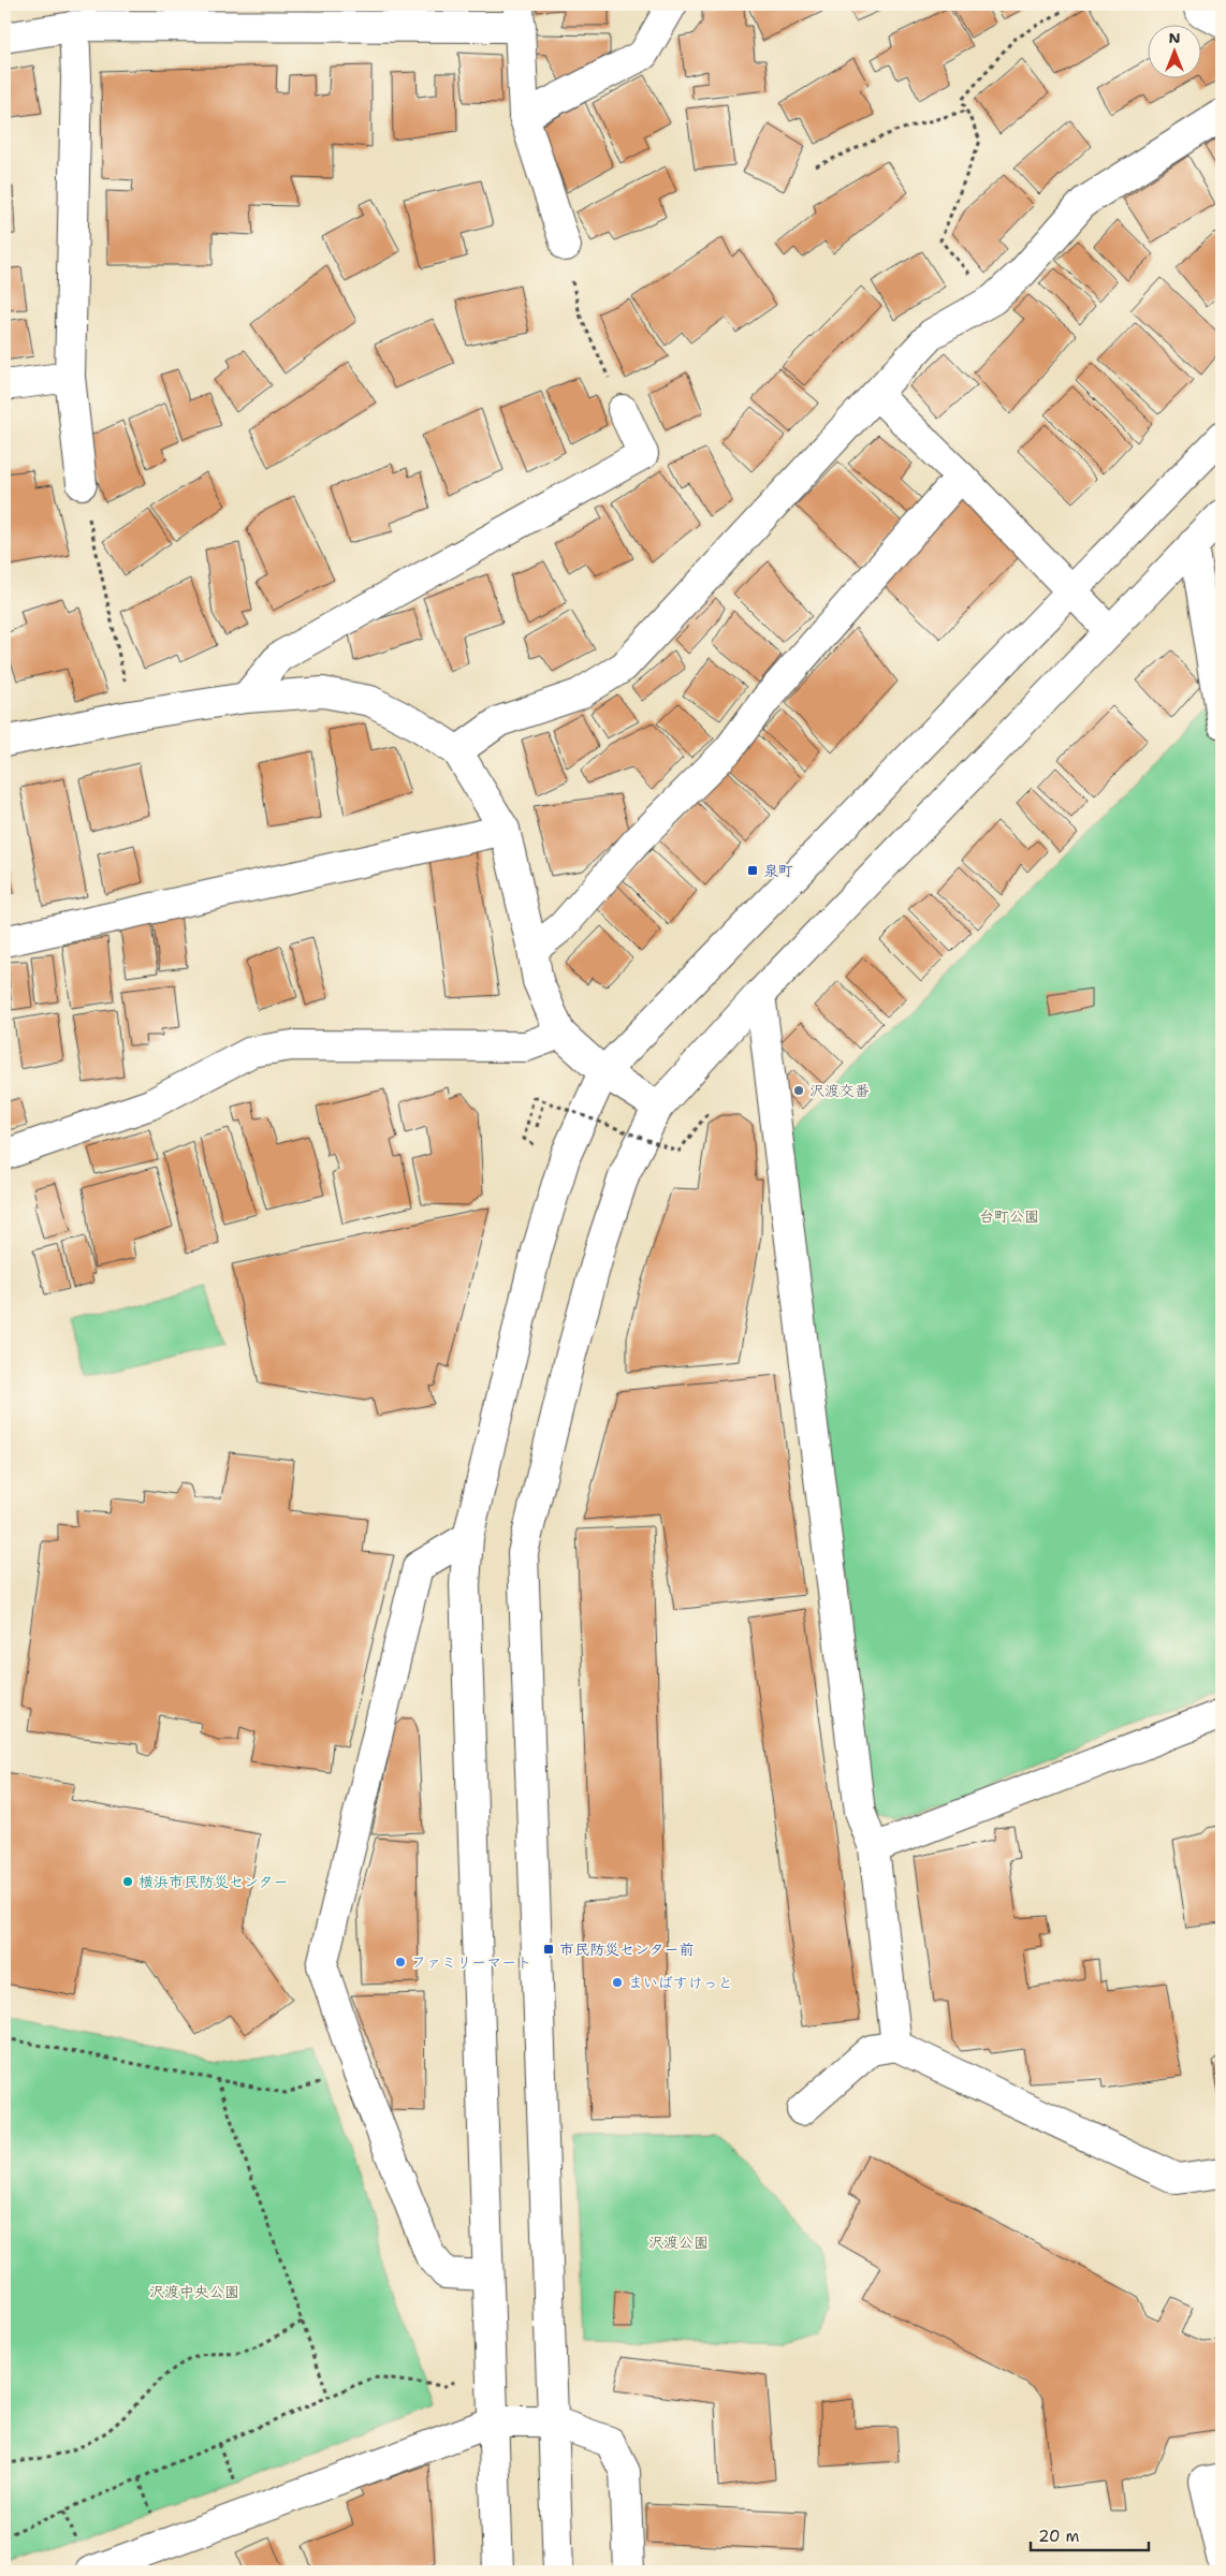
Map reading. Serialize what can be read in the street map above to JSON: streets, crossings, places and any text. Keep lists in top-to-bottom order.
{
  "parks": ["台町公園", "沢渡公園", "沢渡中央公園"],
  "places": {
    "transit": ["泉町", "市民防災センター前"],
    "other": [
      "沢渡交番",
      "横浜市民防災センター",
      "ファミリーマート",
      "まいばすけっと"
    ]
  },
  "scale_bar": "20 m",
  "north": "top"
}
